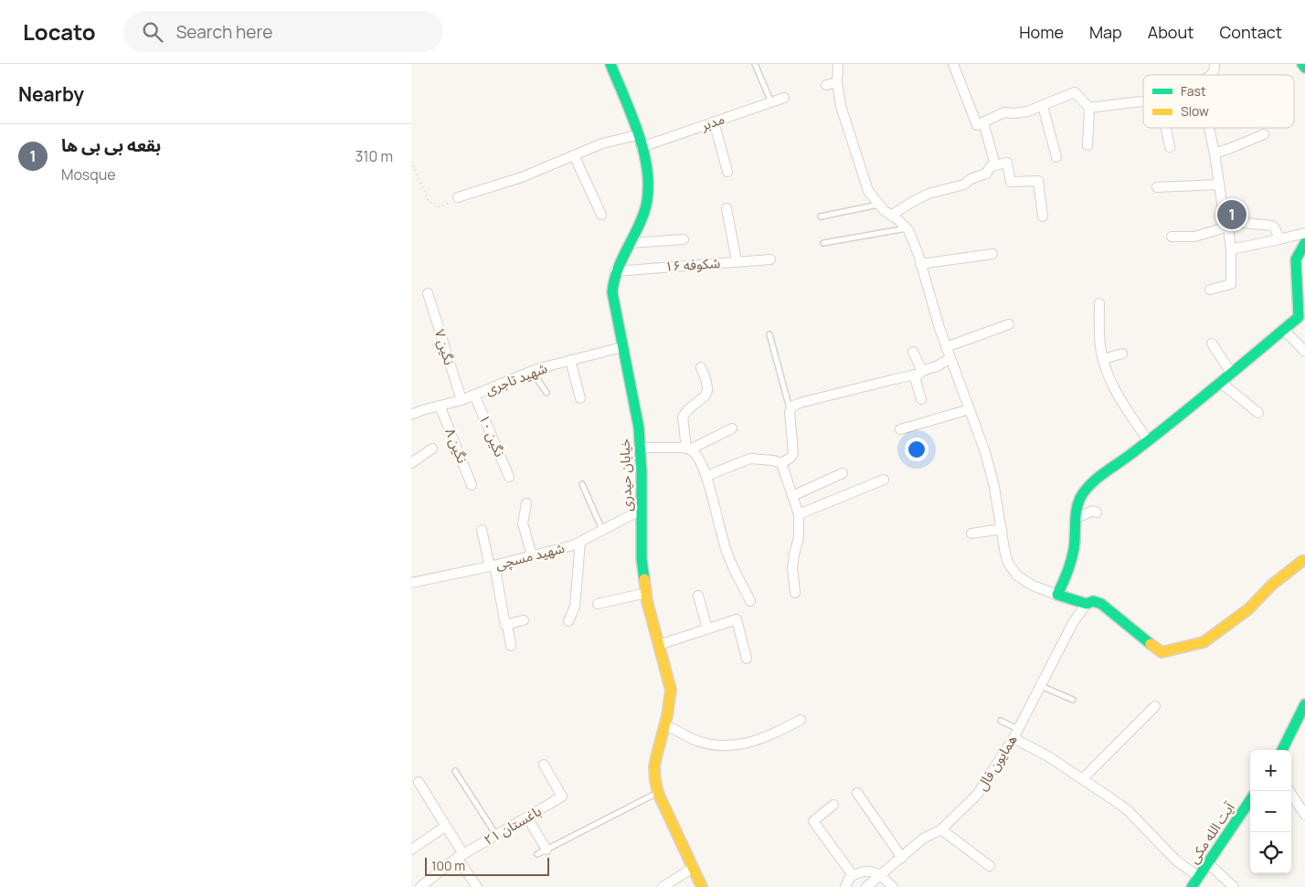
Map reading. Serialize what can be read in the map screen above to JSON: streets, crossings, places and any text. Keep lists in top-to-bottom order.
{
  "streets": {
    "street": [
      "مدبر",
      "شکوفه ۱۶",
      "نگین ۷",
      "شهید تاجری",
      "نگین ۱۰",
      "نگین ۸",
      "خیابان حیدری",
      "شهید مسچی",
      "همایون فال",
      "باغستان ۲۱",
      "آیت الله مکی"
    ]
  },
  "crossings": [
    ["مدبر", "خیابان حیدری"],
    ["شکوفه ۱۶", "خیابان حیدری"],
    ["نگین ۷", "شهید تاجری"],
    ["شهید تاجری", "نگین ۱۰"],
    ["شهید تاجری", "نگین ۸"],
    ["شهید تاجری", "خیابان حیدری"],
    ["خیابان حیدری", "شهید مسچی"]
  ],
  "legend": ["Fast", "Slow"],
  "scale_bar": "100 m",
  "page": {
    "header": "Locato",
    "search": "Search here",
    "nav": [
      "Home",
      "Map",
      "About",
      "Contact"
    ],
    "heading": "Nearby",
    "list": [
      {
        "mark": "1",
        "name": "بقعه بی بی ها",
        "note": "Mosque",
        "value": "310 m"
      }
    ],
    "pins": "1",
    "map_buttons": ["+", "−"],
    "scale": "100 m"
  }
}
